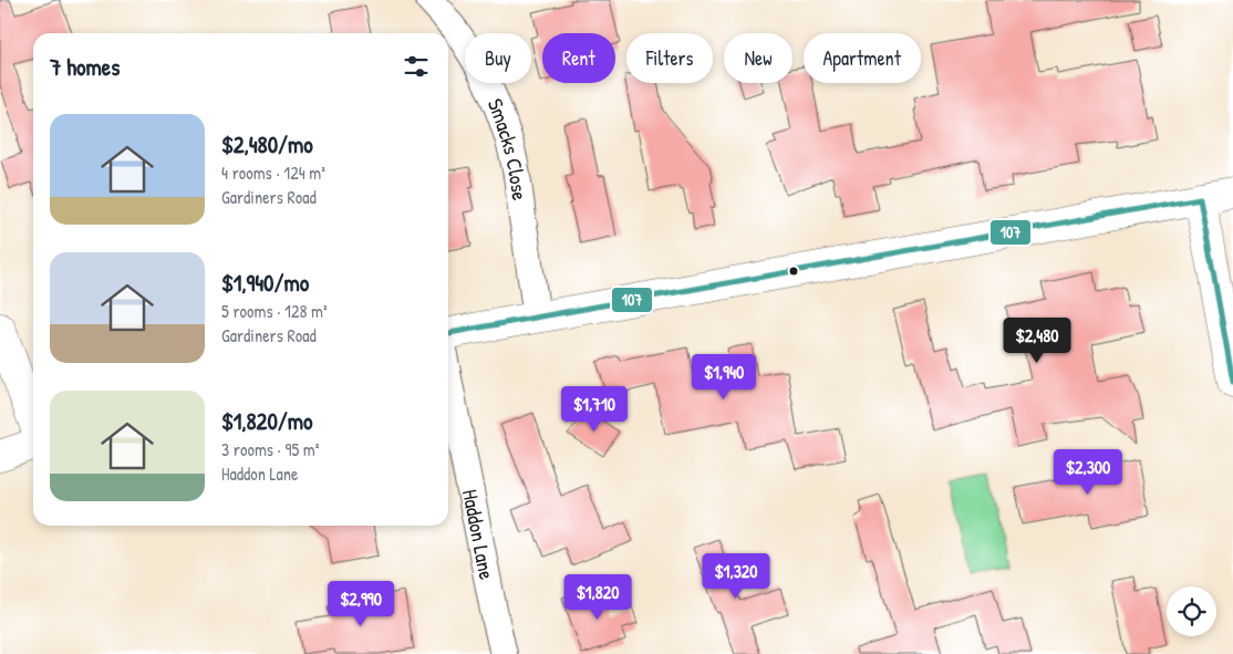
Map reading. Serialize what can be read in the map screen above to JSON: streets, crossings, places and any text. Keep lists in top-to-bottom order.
{
  "streets": {
    "street": ["Smacks Close", "Haddon Lane"]
  },
  "lines": ["transit line 107"],
  "page": {
    "chip": [
      "Buy",
      "Rent",
      "Filters",
      "New",
      "Apartment"
    ],
    "heading": "7 homes",
    "list": [
      {
        "name": "$2,480/mo",
        "note": "4 rooms · 124 m² · Gardiners Road"
      },
      {
        "name": "$1,940/mo",
        "note": "5 rooms · 128 m² · Gardiners Road"
      },
      {
        "name": "$1,820/mo",
        "note": "3 rooms · 95 m² · Haddon Lane"
      }
    ],
    "price": [
      "$2,480",
      "$1,940",
      "$1,710",
      "$2,300",
      "$1,320",
      "$1,820",
      "$2,990"
    ]
  }
}
